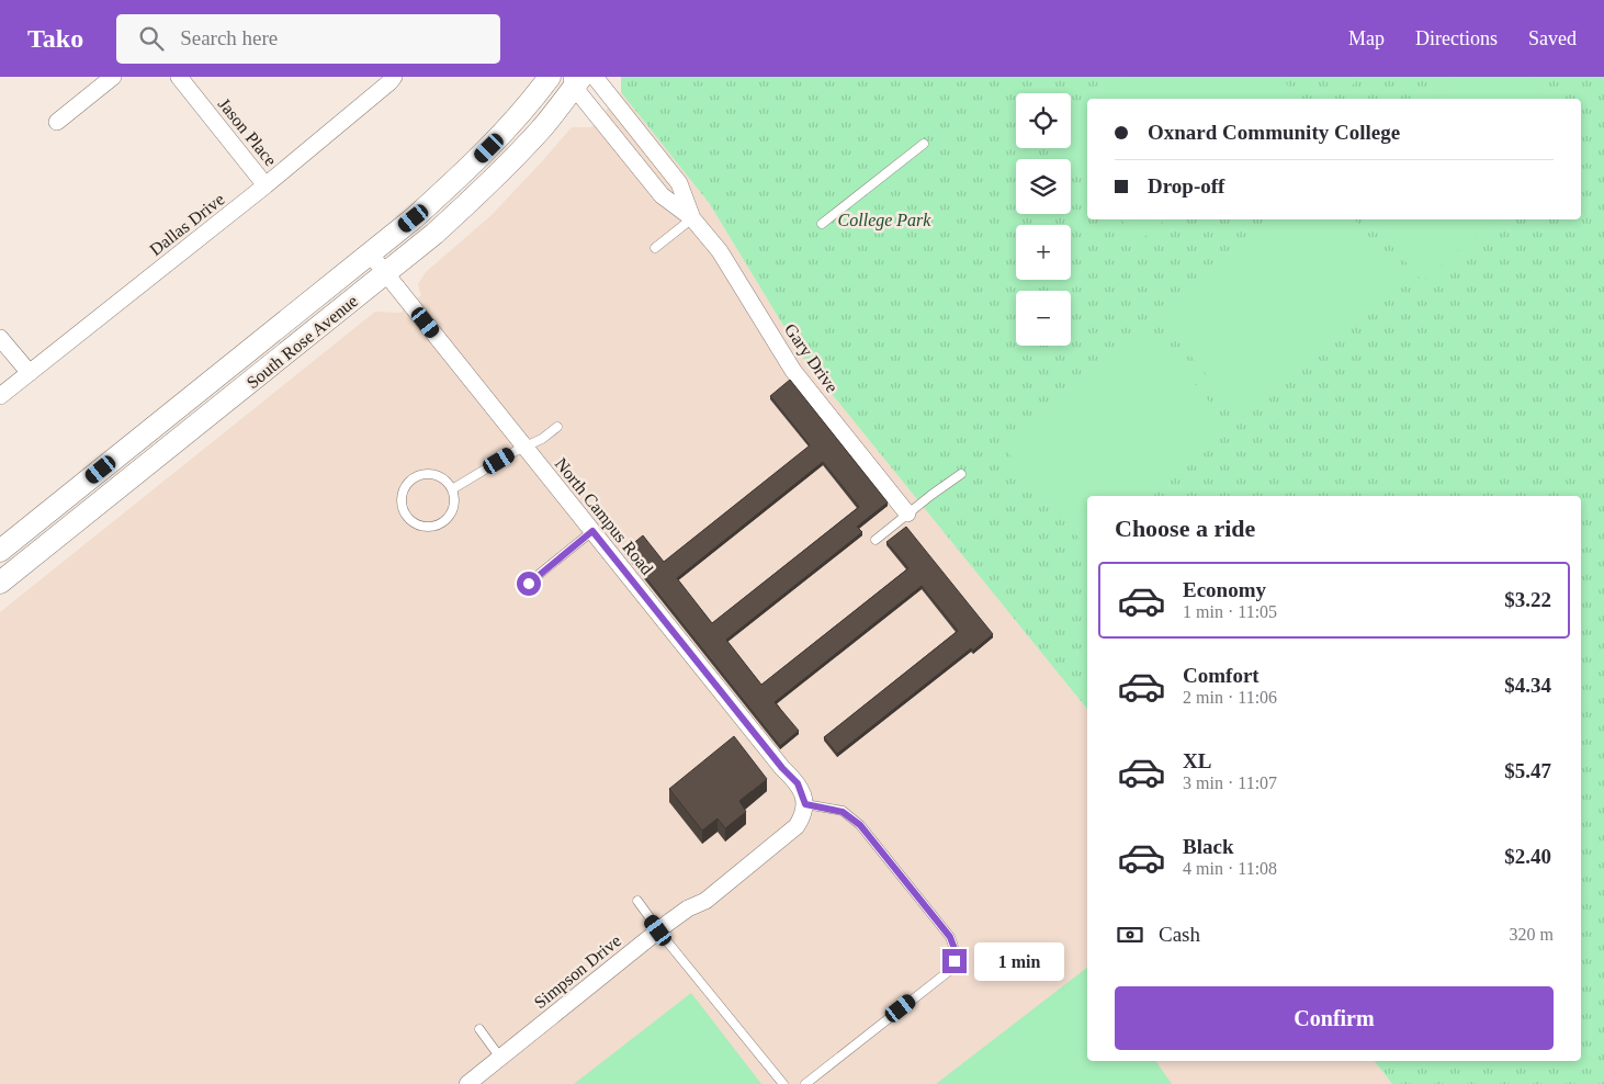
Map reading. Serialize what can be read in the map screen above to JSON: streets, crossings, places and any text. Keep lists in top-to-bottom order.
{
  "streets": {
    "main road": ["South Rose Avenue"],
    "street": [
      "Jason Place",
      "Dallas Drive",
      "Gary Drive",
      "North Campus Road",
      "Simpson Drive"
    ]
  },
  "crossings": [
    ["Jason Place", "Dallas Drive"],
    ["South Rose Avenue", "Gary Drive"],
    ["South Rose Avenue", "North Campus Road"],
    ["North Campus Road", "Simpson Drive"]
  ],
  "parks": ["College Park"],
  "page": {
    "header": "Tako",
    "search": "Search here",
    "nav": ["Map", "Directions", "Saved"],
    "map_buttons": ["+", "−"],
    "banner": ["Oxnard Community College", "Drop-off"],
    "heading": "Choose a ride",
    "list": [
      {
        "name": "Economy",
        "note": "1 min · 11:05",
        "value": "$3.22"
      },
      {
        "name": "Comfort",
        "note": "2 min · 11:06",
        "value": "$4.34"
      },
      {
        "name": "XL",
        "note": "3 min · 11:07",
        "value": "$5.47"
      },
      {
        "name": "Black",
        "note": "4 min · 11:08",
        "value": "$2.40"
      }
    ],
    "pay": ["Cash", "320 m"],
    "bubble": "1 min",
    "buttons": "Confirm"
  }
}
